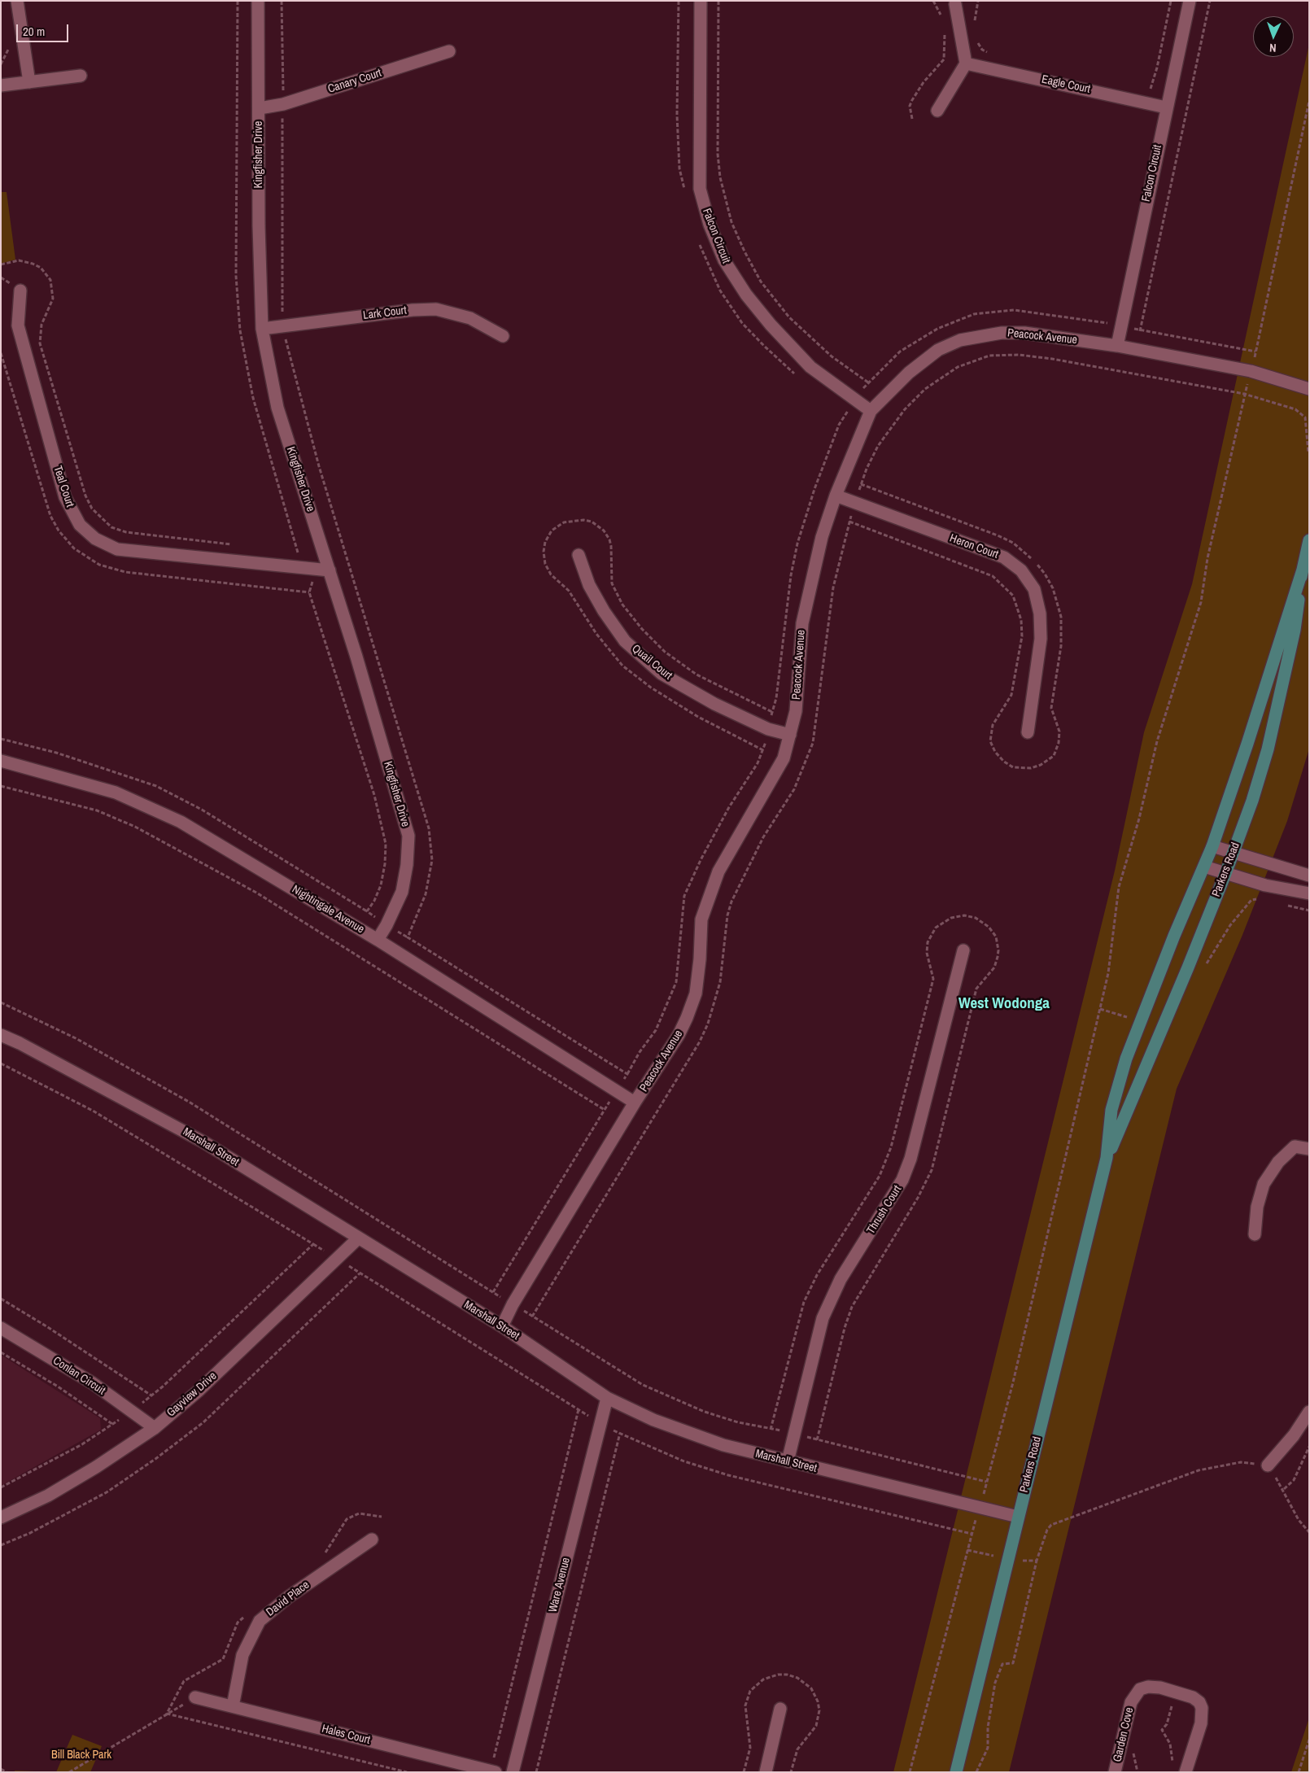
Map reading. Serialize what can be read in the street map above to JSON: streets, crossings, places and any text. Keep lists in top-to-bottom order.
{
  "streets": {
    "main road": ["Parkers Road"],
    "street": [
      "Canary Court",
      "Eagle Court",
      "Kingfisher Drive",
      "Falcon Circuit",
      "Lark Court",
      "Peacock Avenue",
      "Teal Court",
      "Heron Court",
      "Quail Court",
      "Nightingale Avenue",
      "Marshall Street",
      "Thrush Court",
      "Conlan Circuit",
      "Gayview Drive",
      "Ware Avenue",
      "David Place",
      "Hales Court",
      "Garden Cove"
    ]
  },
  "crossings": [
    ["Canary Court", "Kingfisher Drive"],
    ["Eagle Court", "Falcon Circuit"],
    ["Kingfisher Drive", "Lark Court"],
    ["Kingfisher Drive", "Teal Court"],
    ["Kingfisher Drive", "Nightingale Avenue"],
    ["Falcon Circuit", "Peacock Avenue"],
    ["Peacock Avenue", "Heron Court"],
    ["Peacock Avenue", "Quail Court"],
    ["Peacock Avenue", "Nightingale Avenue"],
    ["Peacock Avenue", "Marshall Street"],
    ["Parkers Road", "Marshall Street"],
    ["Marshall Street", "Thrush Court"],
    ["Marshall Street", "Gayview Drive"],
    ["Marshall Street", "Ware Avenue"],
    ["Conlan Circuit", "Gayview Drive"],
    ["David Place", "Hales Court"]
  ],
  "districts": ["West Wodonga"],
  "parks": ["Bill Black Park"],
  "scale_bar": "20 m",
  "north": "bottom"
}
